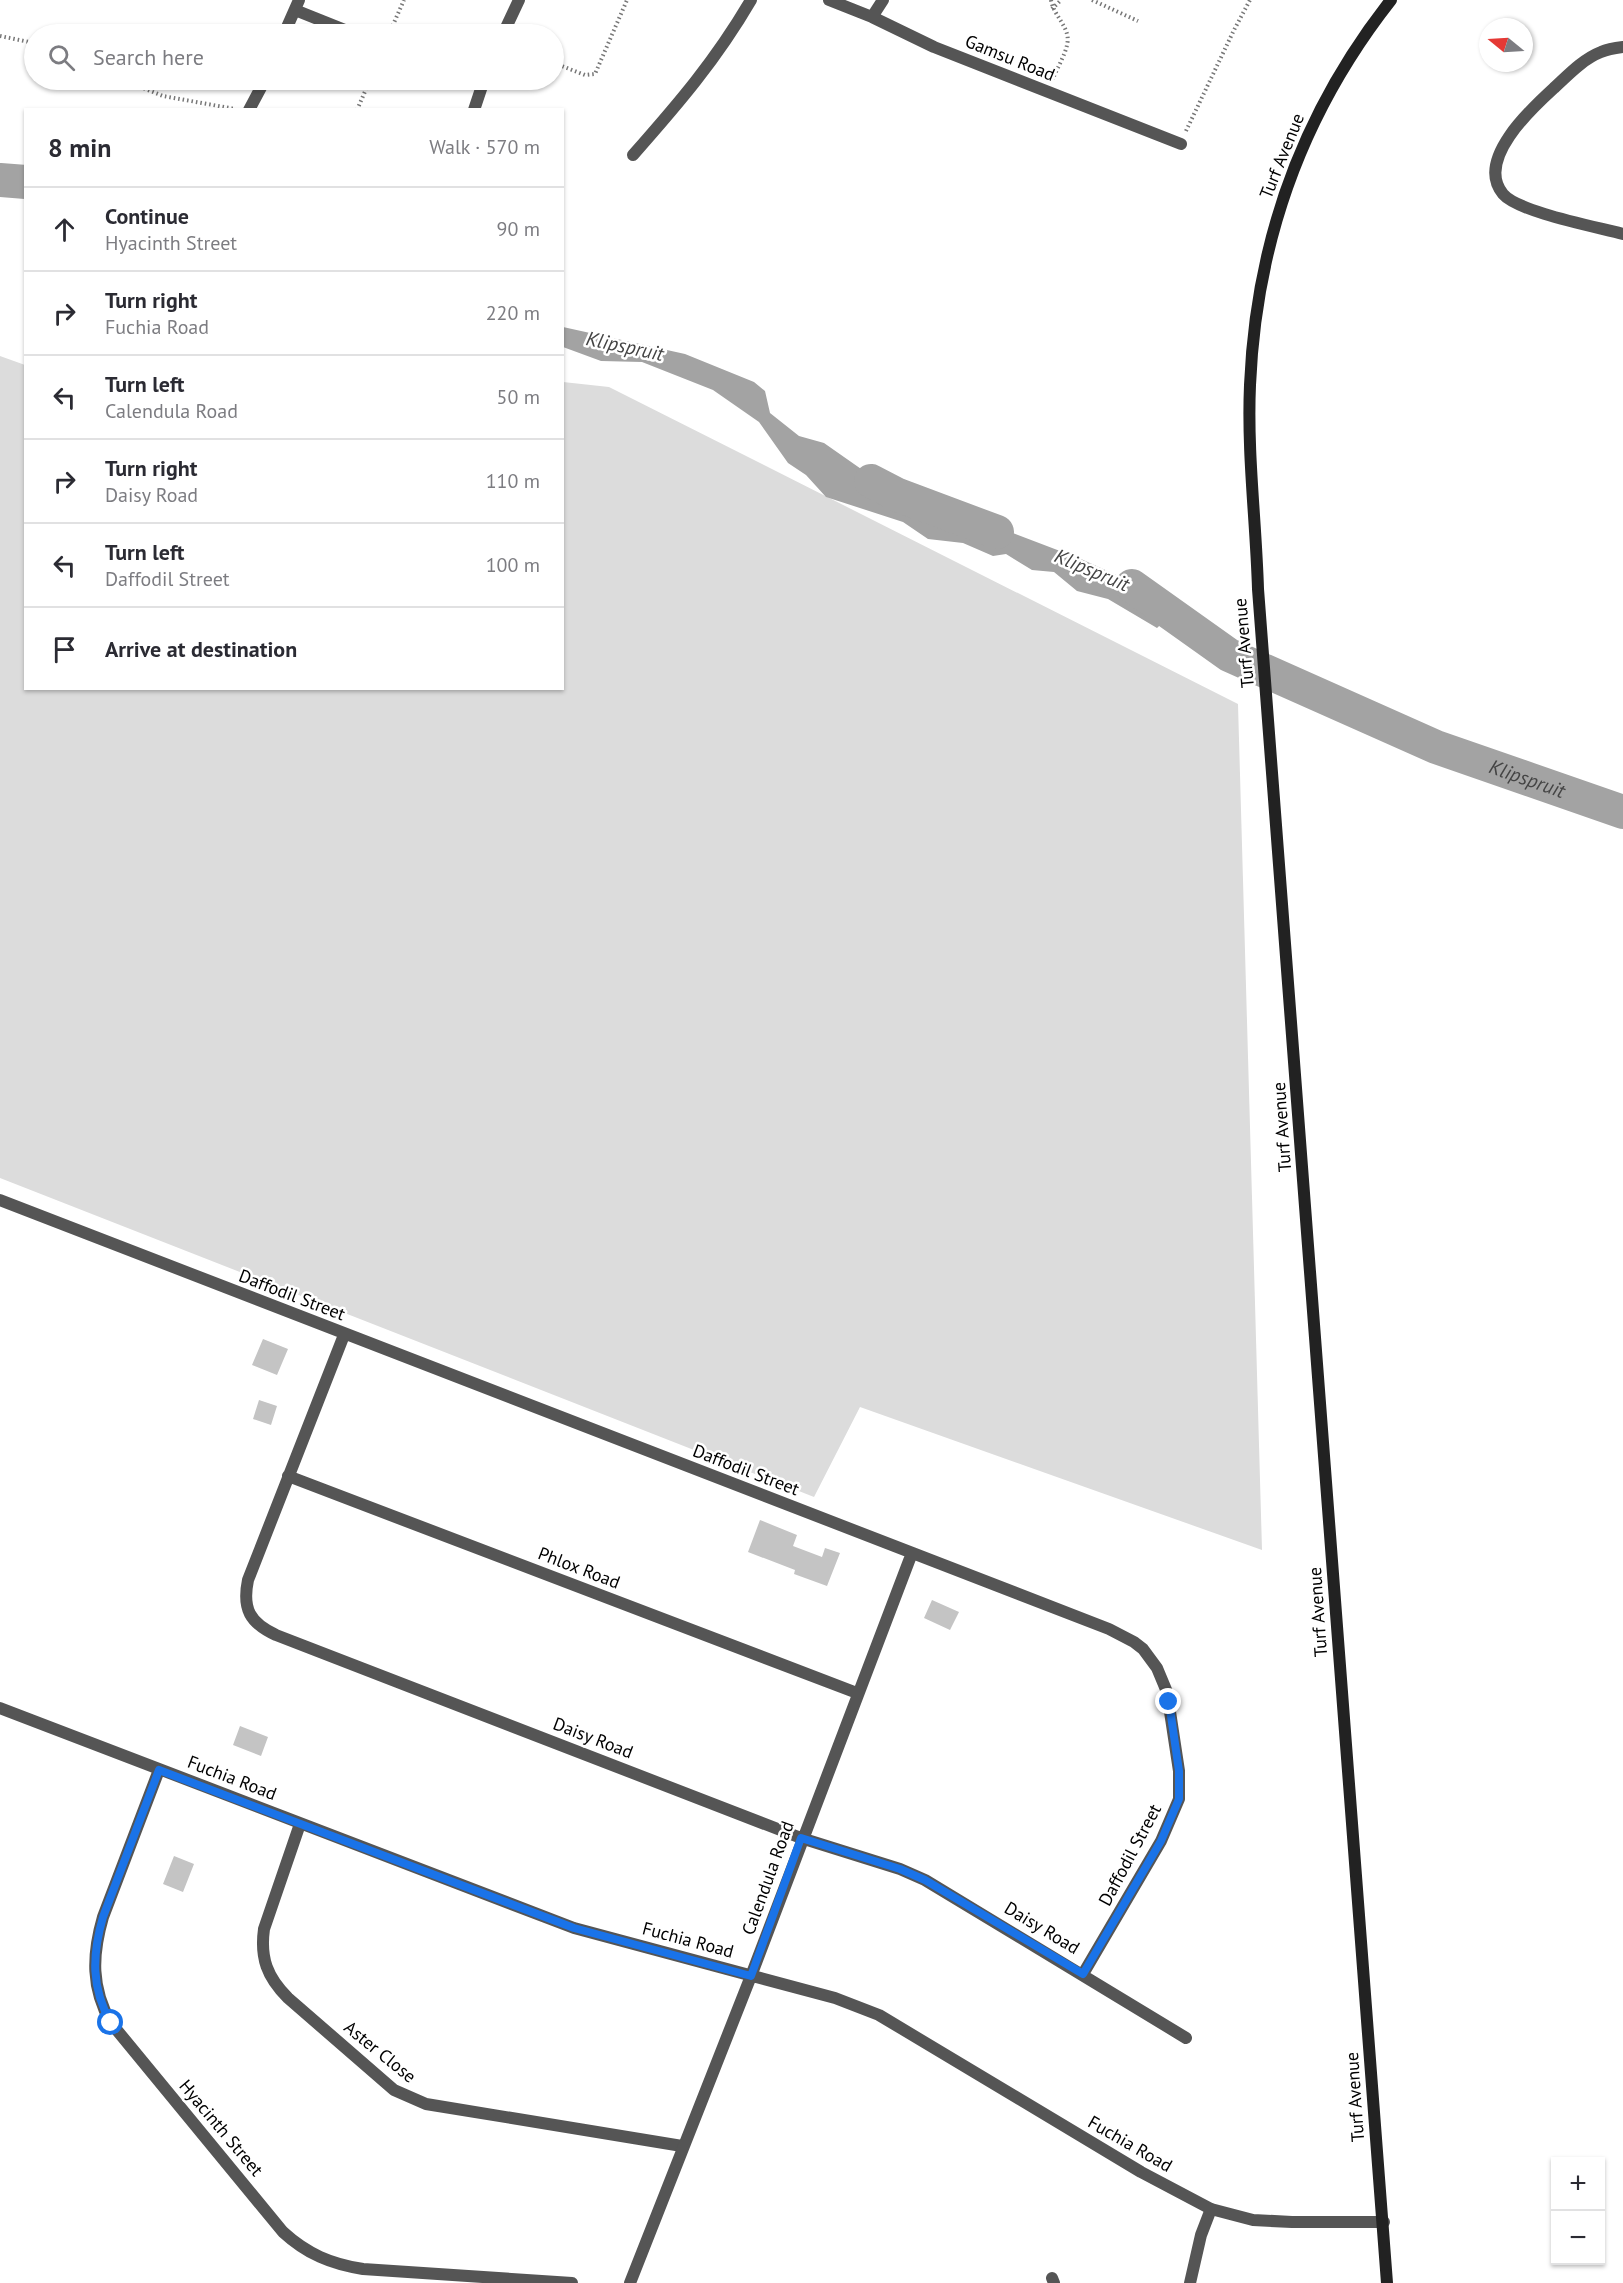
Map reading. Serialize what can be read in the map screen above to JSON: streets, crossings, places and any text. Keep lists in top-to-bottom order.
{
  "streets": {
    "main road": ["Turf Avenue"],
    "street": [
      "Gamsu Road",
      "Daffodil Street",
      "Phlox Road",
      "Daisy Road",
      "Fuchia Road",
      "Calendula Road",
      "Aster Close",
      "Hyacinth Street"
    ]
  },
  "crossings": [
    ["Turf Avenue", "Fuchia Road"],
    ["Daffodil Street", "Daisy Road"],
    ["Daffodil Street", "Calendula Road"],
    ["Phlox Road", "Daisy Road"],
    ["Phlox Road", "Calendula Road"],
    ["Daisy Road", "Calendula Road"],
    ["Fuchia Road", "Calendula Road"],
    ["Fuchia Road", "Aster Close"],
    ["Fuchia Road", "Hyacinth Street"],
    ["Calendula Road", "Aster Close"]
  ],
  "water": ["Klipspruit"],
  "north": "left",
  "page": {
    "search": "Search here",
    "heading": ["8 min", "Walk · 570 m"],
    "list": [
      ["Continue", "Hyacinth Street", "90 m"],
      ["Turn right", "Fuchia Road", "220 m"],
      ["Turn left", "Calendula Road", "50 m"],
      ["Turn right", "Daisy Road", "110 m"],
      ["Turn left", "Daffodil Street", "100 m"],
      "Arrive at destination"
    ],
    "map_buttons": ["+", "−"]
  }
}
